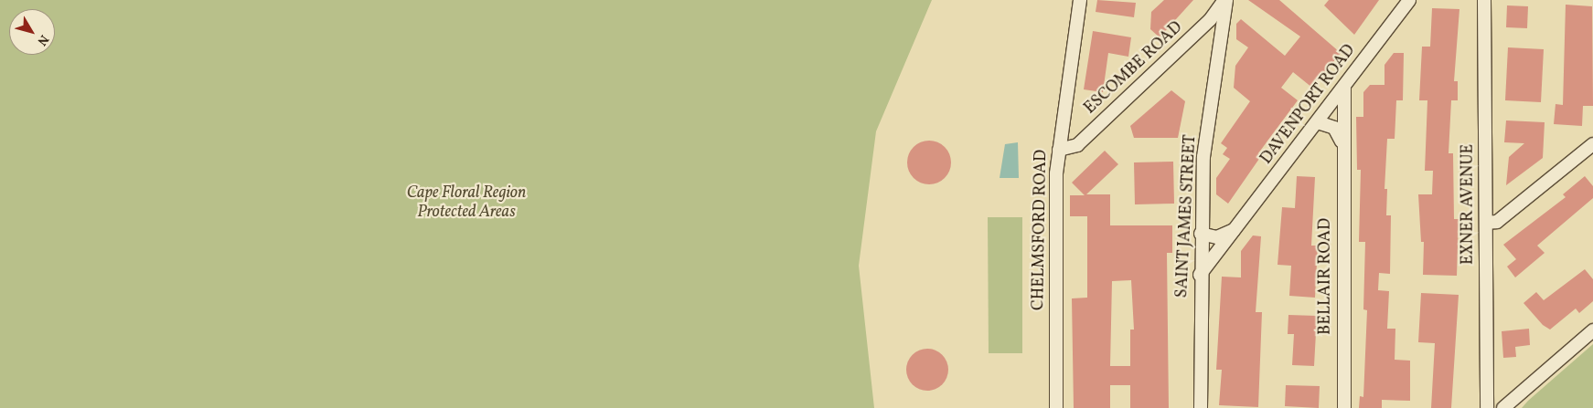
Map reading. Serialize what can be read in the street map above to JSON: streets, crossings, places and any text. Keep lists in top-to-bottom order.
{
  "streets": {
    "street": [
      "ESCOMBE ROAD",
      "DAVENPORT ROAD",
      "EXNER AVENUE",
      "SAINT JAMES STREET",
      "CHELMSFORD ROAD",
      "BELLAIR ROAD"
    ]
  },
  "crossings": [
    ["ESCOMBE ROAD", "SAINT JAMES STREET"],
    ["ESCOMBE ROAD", "CHELMSFORD ROAD"],
    ["DAVENPORT ROAD", "SAINT JAMES STREET"],
    ["DAVENPORT ROAD", "BELLAIR ROAD"]
  ],
  "parks": ["Cape Floral Region Protected Areas"],
  "north": "bottom right"
}
